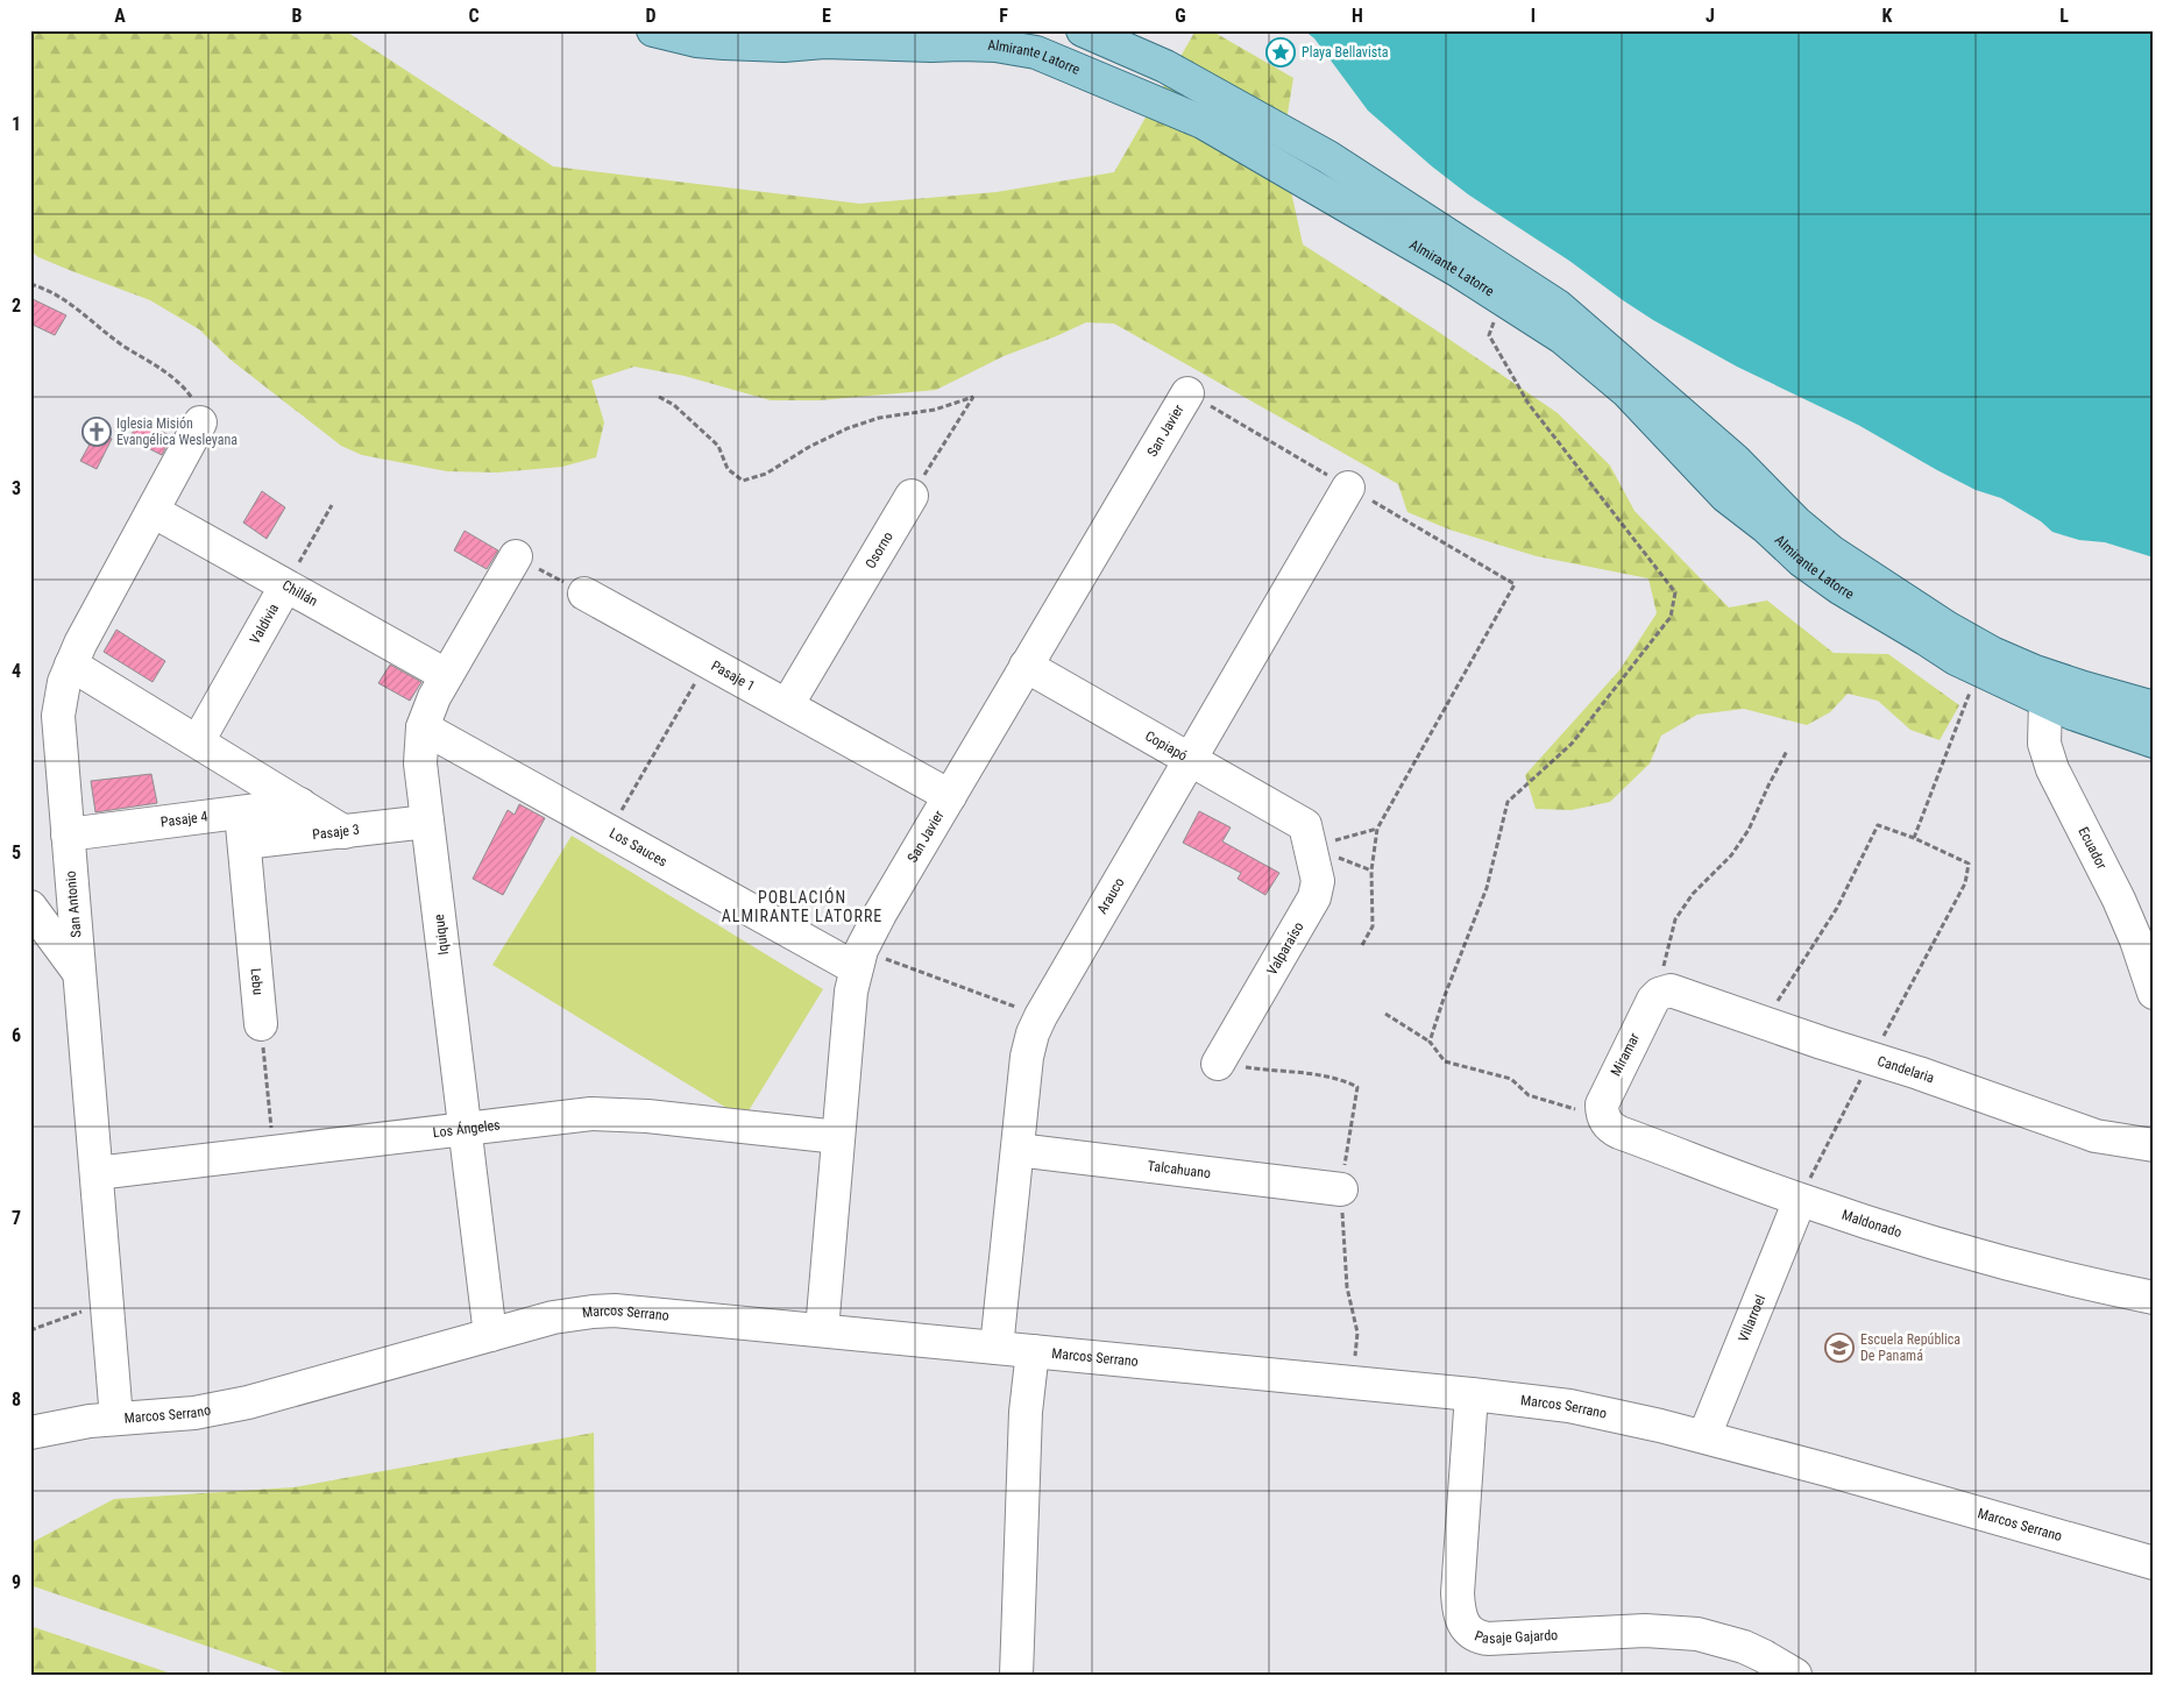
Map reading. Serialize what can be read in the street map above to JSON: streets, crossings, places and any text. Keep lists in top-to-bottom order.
{
  "streets": {
    "main road": ["Almirante Latorre"],
    "street": [
      "San Javier",
      "Osorno",
      "Chillán",
      "Valdivia",
      "Pasaje 1",
      "Copiapó",
      "Pasaje 4",
      "Pasaje 3",
      "Los Sauces",
      "Ecuador",
      "Arauco",
      "San Antonio",
      "Iquique",
      "Valparaíso",
      "Lebu",
      "Miramar",
      "Candelaria",
      "Los Ángeles",
      "Talcahuano",
      "Maldonado",
      "Marcos Serrano",
      "Villarroel",
      "Pasaje Gajardo"
    ]
  },
  "crossings": [
    ["Almirante Latorre", "Ecuador"],
    ["San Javier", "Pasaje 1"],
    ["San Javier", "Copiapó"],
    ["San Javier", "Los Sauces"],
    ["San Javier", "Los Ángeles"],
    ["San Javier", "Marcos Serrano"],
    ["Osorno", "Pasaje 1"],
    ["Chillán", "Valdivia"],
    ["Chillán", "San Antonio"],
    ["Chillán", "Iquique"],
    ["Copiapó", "Arauco"],
    ["Copiapó", "Valparaíso"],
    ["Pasaje 4", "San Antonio"],
    ["Pasaje 4", "Lebu"],
    ["Pasaje 3", "Iquique"],
    ["Pasaje 3", "Lebu"],
    ["Los Sauces", "Iquique"],
    ["Arauco", "Talcahuano"],
    ["Arauco", "Marcos Serrano"],
    ["San Antonio", "Los Ángeles"],
    ["San Antonio", "Marcos Serrano"],
    ["Iquique", "Los Ángeles"],
    ["Iquique", "Marcos Serrano"],
    ["Miramar", "Candelaria"],
    ["Miramar", "Maldonado"],
    ["Maldonado", "Villarroel"],
    ["Marcos Serrano", "Villarroel"],
    ["Marcos Serrano", "Pasaje Gajardo"]
  ],
  "districts": ["POBLACIÓN ALMIRANTE LATORRE"],
  "places": {
    "place": ["Playa Bellavista"],
    "church": ["Iglesia Misión Evangélica Wesleyana"],
    "school or university": ["Escuela República De Panamá"]
  },
  "grid": {
    "columns": [
      "A",
      "B",
      "C",
      "D",
      "E",
      "F",
      "G",
      "H",
      "I",
      "J",
      "K",
      "L"
    ],
    "rows": [
      "1",
      "2",
      "3",
      "4",
      "5",
      "6",
      "7",
      "8",
      "9"
    ]
  }
}
